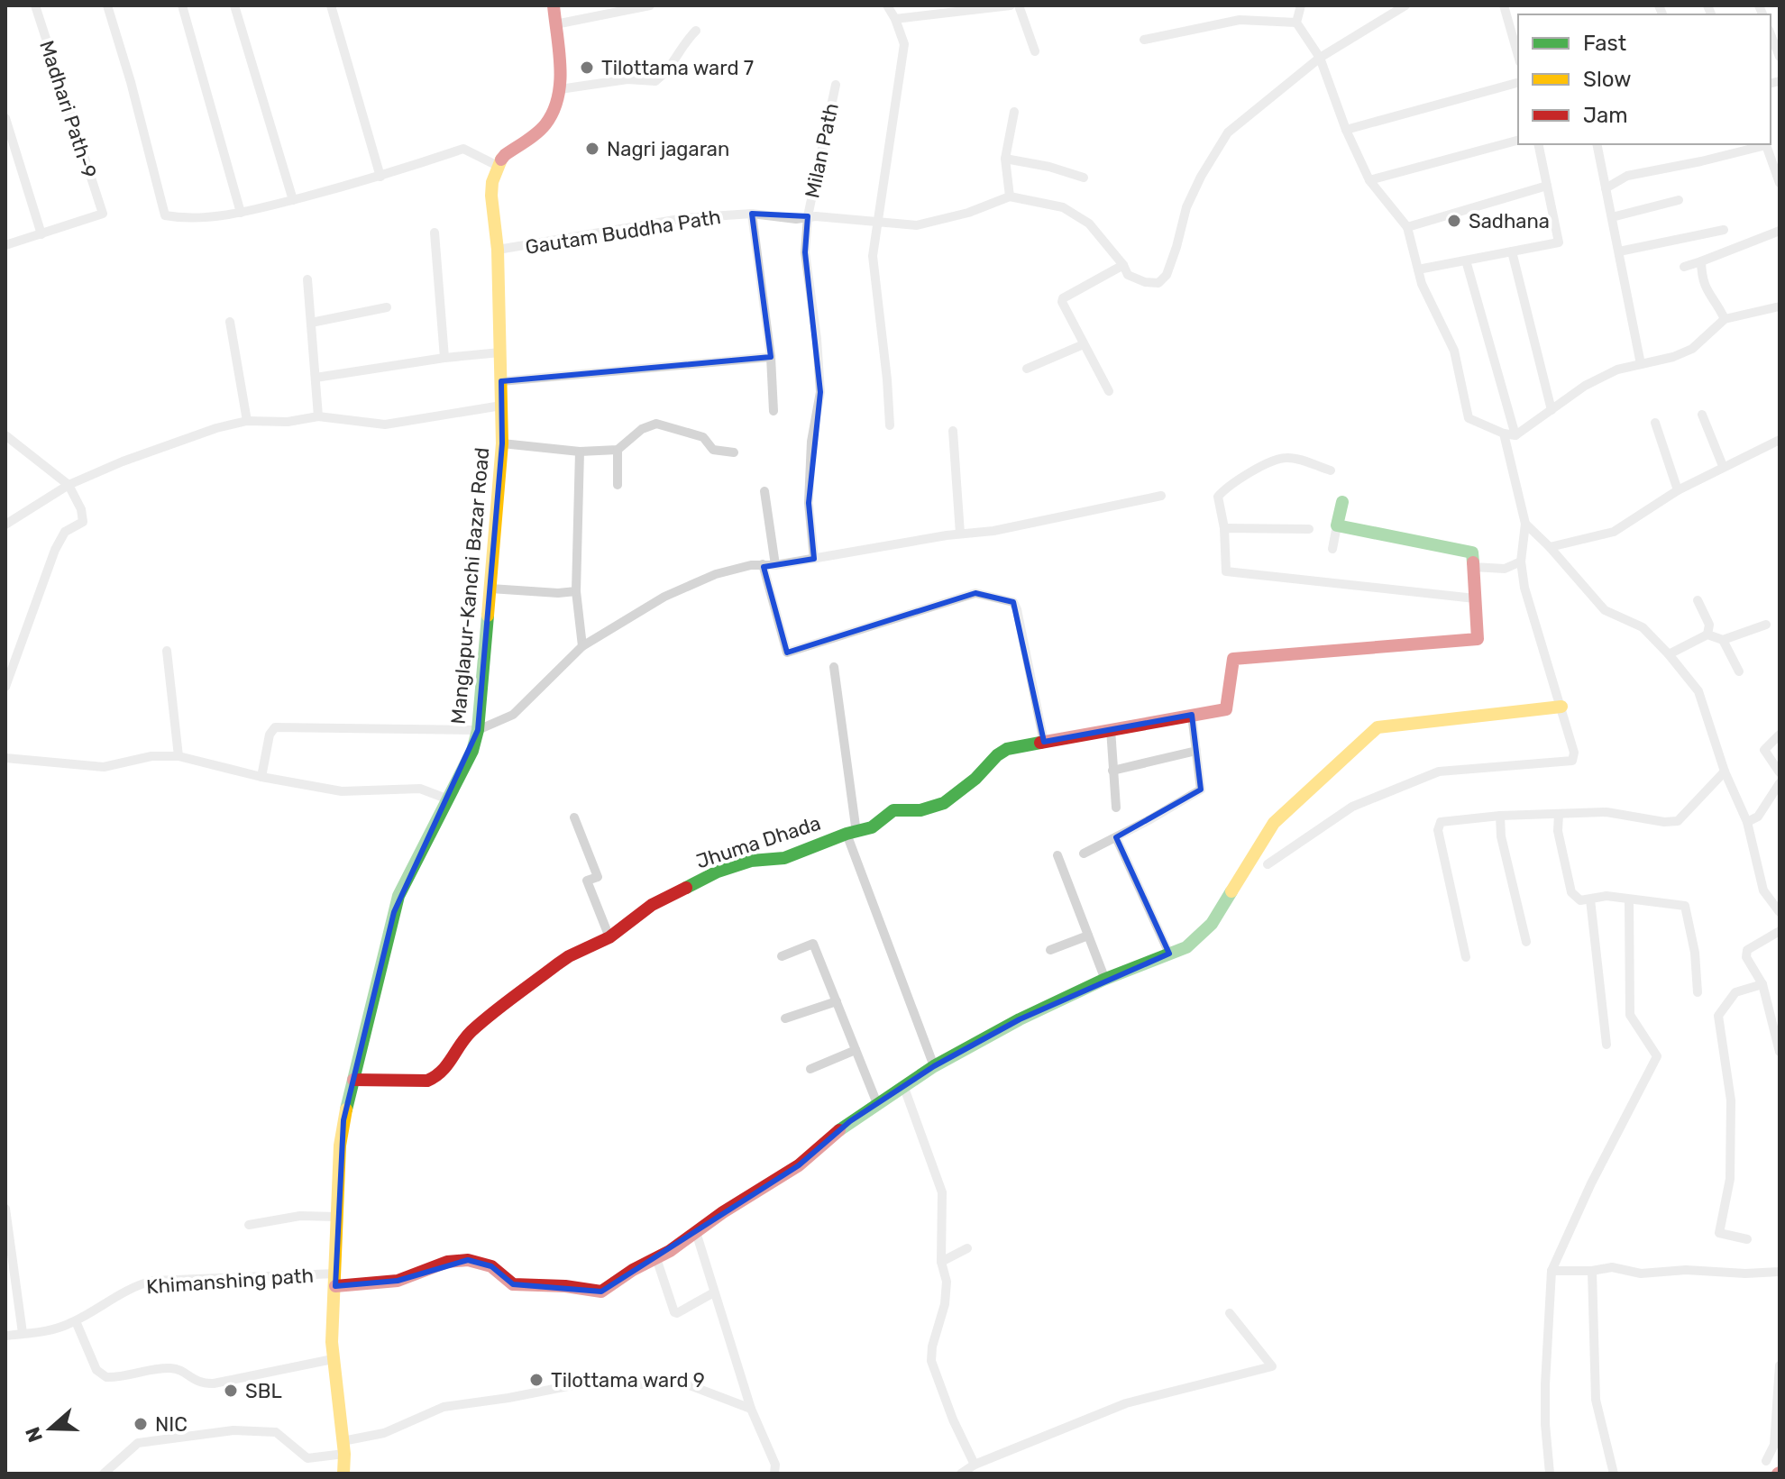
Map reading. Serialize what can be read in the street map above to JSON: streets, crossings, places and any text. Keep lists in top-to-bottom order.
{
  "streets": {
    "street": [
      "Madhari Path-9",
      "Milan Path",
      "Gautam Buddha Path",
      "Manglapur-Kanchi Bazar Road",
      "Jhuma Dhada",
      "Khimanshing path"
    ]
  },
  "crossings": [
    ["Milan Path", "Gautam Buddha Path"],
    ["Gautam Buddha Path", "Manglapur-Kanchi Bazar Road"],
    ["Manglapur-Kanchi Bazar Road", "Jhuma Dhada"],
    ["Manglapur-Kanchi Bazar Road", "Khimanshing path"]
  ],
  "places": [
    "Tilottama ward 7",
    "Nagri jagaran",
    "Sadhana",
    "Tilottama ward 9",
    "SBL",
    "NIC"
  ],
  "legend": ["Fast", "Slow", "Jam"],
  "north": "left"
}
